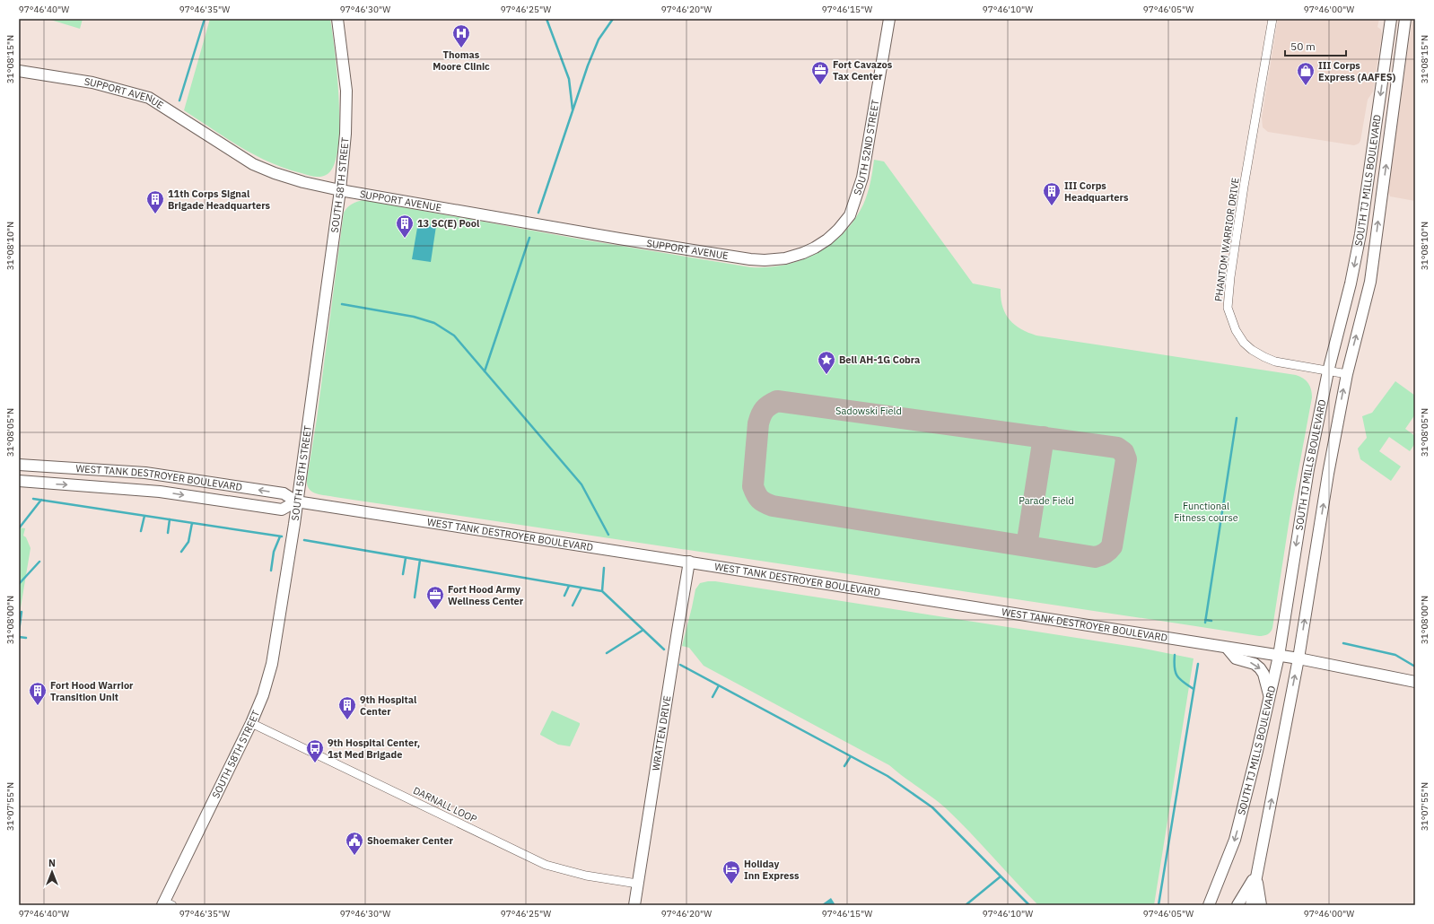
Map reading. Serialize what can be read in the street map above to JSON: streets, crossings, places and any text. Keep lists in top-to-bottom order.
{
  "streets": {
    "street": [
      "SUPPORT AVENUE",
      "SOUTH 52ND STREET",
      "SOUTH TJ MILLS BOULEVARD",
      "SOUTH 58TH STREET",
      "PHANTOM WARRIOR DRIVE",
      "WEST TANK DESTROYER BOULEVARD",
      "WRATTEN DRIVE",
      "DARNALL LOOP"
    ]
  },
  "crossings": [
    ["SUPPORT AVENUE", "SOUTH 52ND STREET"],
    ["SUPPORT AVENUE", "SOUTH 58TH STREET"],
    ["SOUTH TJ MILLS BOULEVARD", "PHANTOM WARRIOR DRIVE"],
    ["SOUTH TJ MILLS BOULEVARD", "WEST TANK DESTROYER BOULEVARD"],
    ["SOUTH 58TH STREET", "WEST TANK DESTROYER BOULEVARD"],
    ["SOUTH 58TH STREET", "DARNALL LOOP"],
    ["WEST TANK DESTROYER BOULEVARD", "WRATTEN DRIVE"],
    ["WRATTEN DRIVE", "DARNALL LOOP"]
  ],
  "parks": ["Sadowski Field", "Parade Field", "Functional Fitness course"],
  "places": {
    "hospital": ["Thomas Moore Clinic"],
    "office": ["Fort Cavazos Tax Center", "Fort Hood Army Wellness Center"],
    "shop": ["III Corps Express (AAFES)"],
    "building": [
      "III Corps Headquarters",
      "11th Corps Signal Brigade Headquarters",
      "13 SC(E) Pool",
      "Fort Hood Warrior Transition Unit",
      "9th Hospital Center"
    ],
    "place": ["Bell AH-1G Cobra"],
    "bus stop": ["9th Hospital Center, 1st Med Brigade"],
    "public building": ["Shoemaker Center"],
    "hotel": ["Holiday Inn Express"]
  },
  "scale_bar": "50 m",
  "north": "top",
  "coordinates": [
    "97°46'40\"W",
    "97°46'35\"W",
    "97°46'30\"W",
    "97°46'25\"W",
    "97°46'20\"W",
    "97°46'15\"W",
    "97°46'10\"W",
    "97°46'05\"W",
    "97°46'00\"W",
    "31°08'15\"N",
    "31°08'10\"N",
    "31°08'05\"N",
    "31°08'00\"N",
    "31°07'55\"N"
  ]
}
